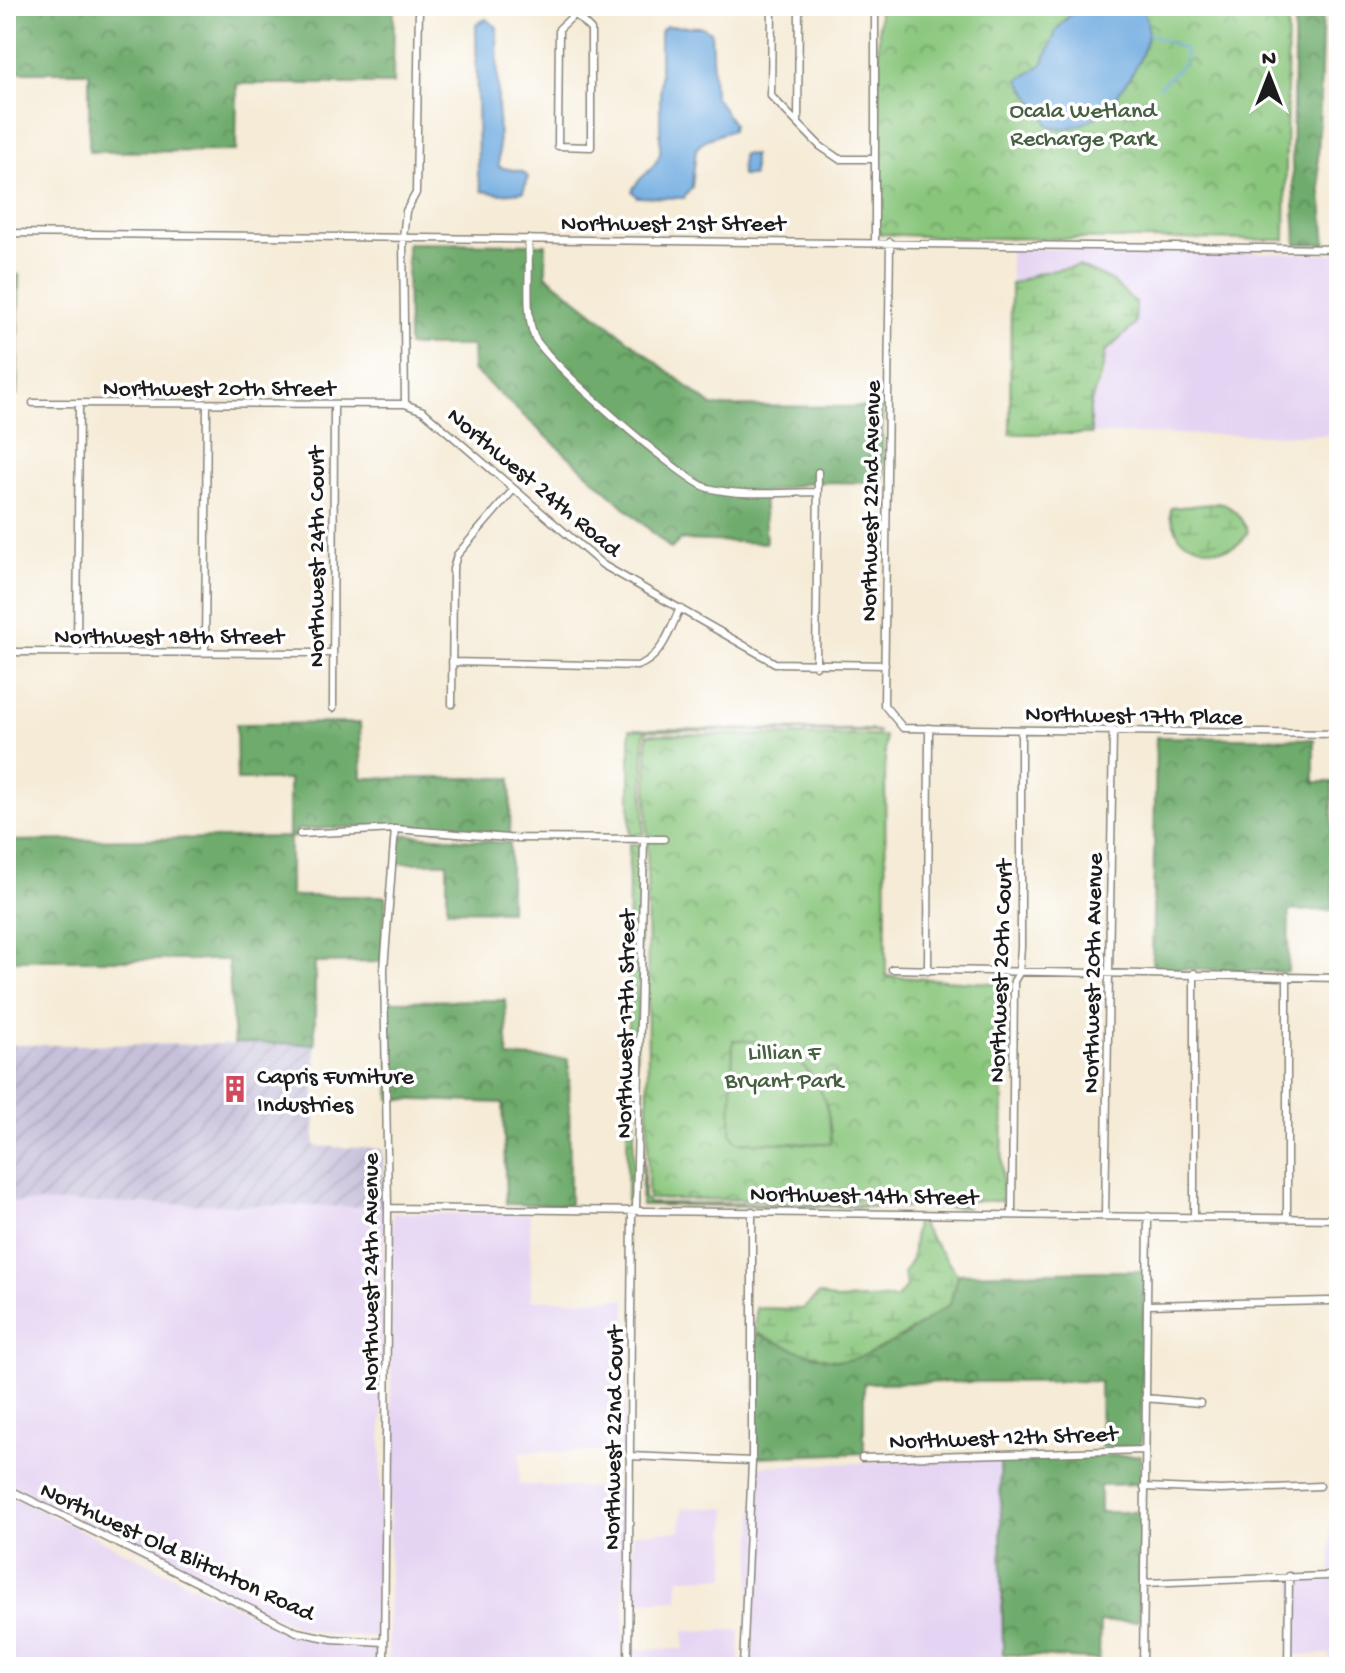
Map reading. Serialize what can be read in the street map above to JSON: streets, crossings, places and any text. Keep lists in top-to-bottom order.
{
  "streets": {
    "street": [
      "Northwest 21st Street",
      "Northwest 20th Street",
      "Northwest 24th Road",
      "Northwest 22nd Avenue",
      "Northwest 24th Court",
      "Northwest 18th Street",
      "Northwest 17th Place",
      "Northwest 20th Court",
      "Northwest 20th Avenue",
      "Northwest 17th Street",
      "Northwest 14th Street",
      "Northwest 24th Avenue",
      "Northwest 12th Street",
      "Northwest 22nd Court",
      "Northwest Old Blitchton Road"
    ]
  },
  "crossings": [
    ["Northwest 21st Street", "Northwest 22nd Avenue"],
    ["Northwest 20th Street", "Northwest 24th Road"],
    ["Northwest 20th Street", "Northwest 24th Court"],
    ["Northwest 24th Road", "Northwest 22nd Avenue"],
    ["Northwest 22nd Avenue", "Northwest 17th Place"],
    ["Northwest 24th Court", "Northwest 18th Street"],
    ["Northwest 17th Place", "Northwest 20th Court"],
    ["Northwest 17th Place", "Northwest 20th Avenue"],
    ["Northwest 20th Court", "Northwest 14th Street"],
    ["Northwest 20th Avenue", "Northwest 14th Street"],
    ["Northwest 17th Street", "Northwest 14th Street"],
    ["Northwest 17th Street", "Northwest 22nd Court"],
    ["Northwest 14th Street", "Northwest 24th Avenue"],
    ["Northwest 14th Street", "Northwest 22nd Court"],
    ["Northwest 24th Avenue", "Northwest Old Blitchton Road"]
  ],
  "parks": ["Ocala Wetland Recharge Park", "Lillian F Bryant Park"],
  "places": {
    "building": ["Capris Furniture Industries"]
  },
  "north": "top"
}
